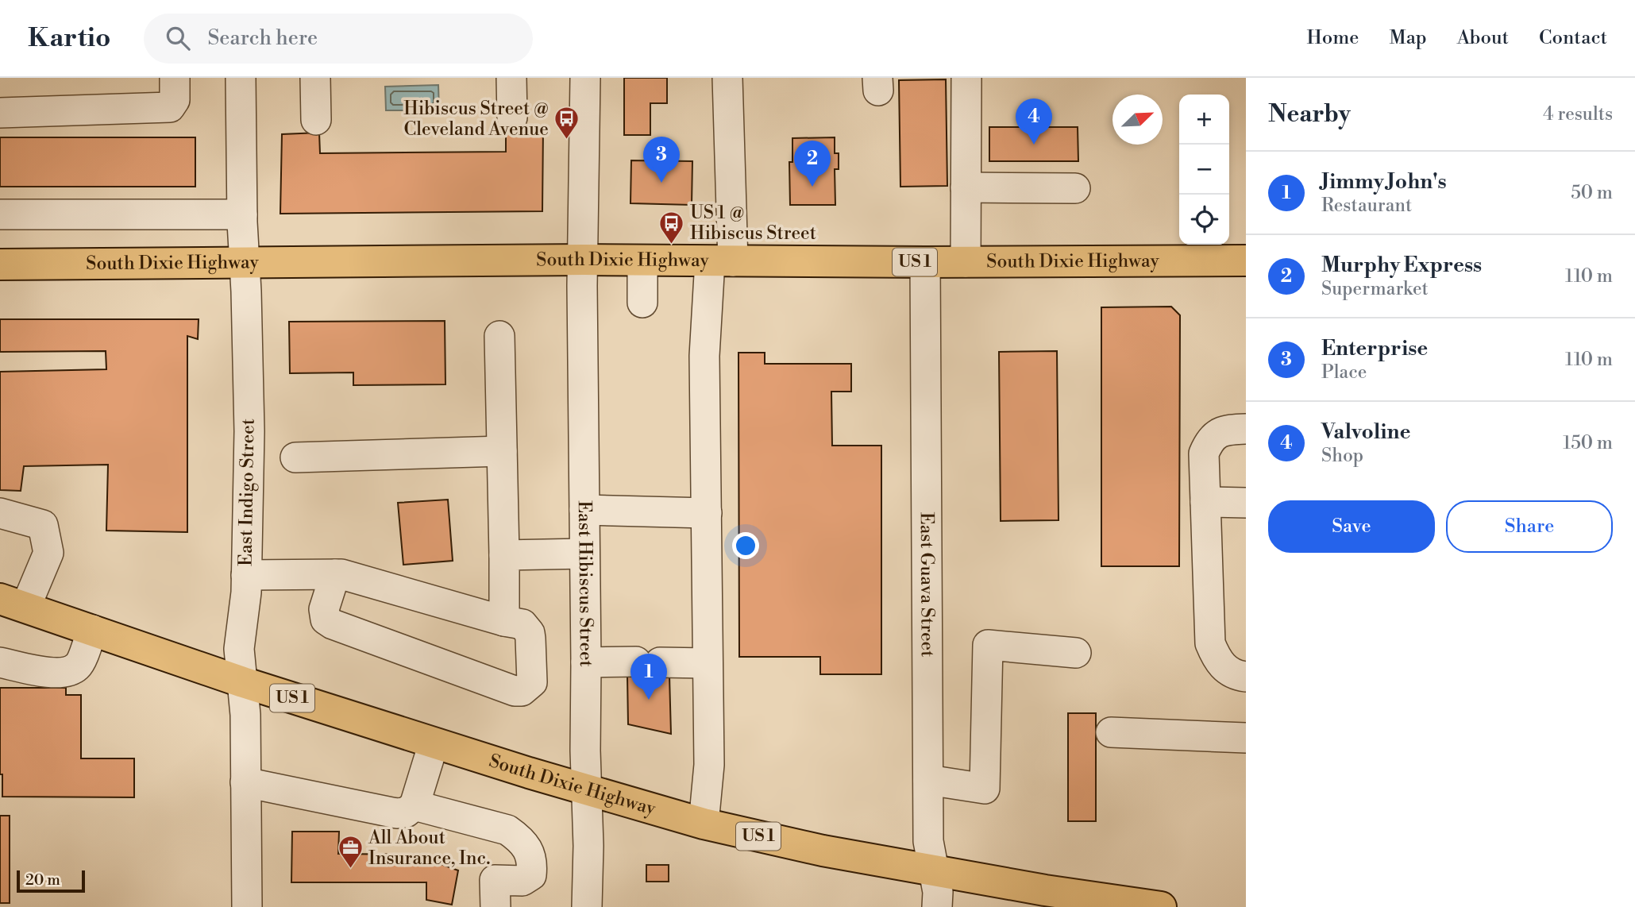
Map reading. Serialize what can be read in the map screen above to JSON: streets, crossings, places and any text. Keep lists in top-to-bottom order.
{
  "streets": {
    "highway": ["South Dixie Highway", "US 1"],
    "street": ["East Indigo Street", "East Hibiscus Street", "East Guava Street"]
  },
  "crossings": [
    ["South Dixie Highway", "East Indigo Street"],
    ["South Dixie Highway", "East Hibiscus Street"],
    ["South Dixie Highway", "East Guava Street"]
  ],
  "places": {
    "bus stop": ["Hibiscus Street @ Cleveland Avenue", "US 1 @ Hibiscus Street"],
    "office": ["All About Insurance, Inc."]
  },
  "scale_bar": "20 m",
  "north": "top right",
  "page": {
    "header": "Kartio",
    "search": "Search here",
    "nav": [
      "Home",
      "Map",
      "About",
      "Contact"
    ],
    "heading": ["Nearby", "4 results"],
    "map_buttons": ["+", "−"],
    "pins": [
      "4",
      "3",
      "2",
      "1"
    ],
    "list": [
      {
        "mark": "1",
        "name": "Jimmy John's",
        "note": "Restaurant",
        "value": "50 m"
      },
      {
        "mark": "2",
        "name": "Murphy Express",
        "note": "Supermarket",
        "value": "110 m"
      },
      {
        "mark": "3",
        "name": "Enterprise",
        "note": "Place",
        "value": "110 m"
      },
      {
        "mark": "4",
        "name": "Valvoline",
        "note": "Shop",
        "value": "150 m"
      }
    ],
    "buttons": ["Save", "Share"],
    "scale": "20 m"
  }
}
